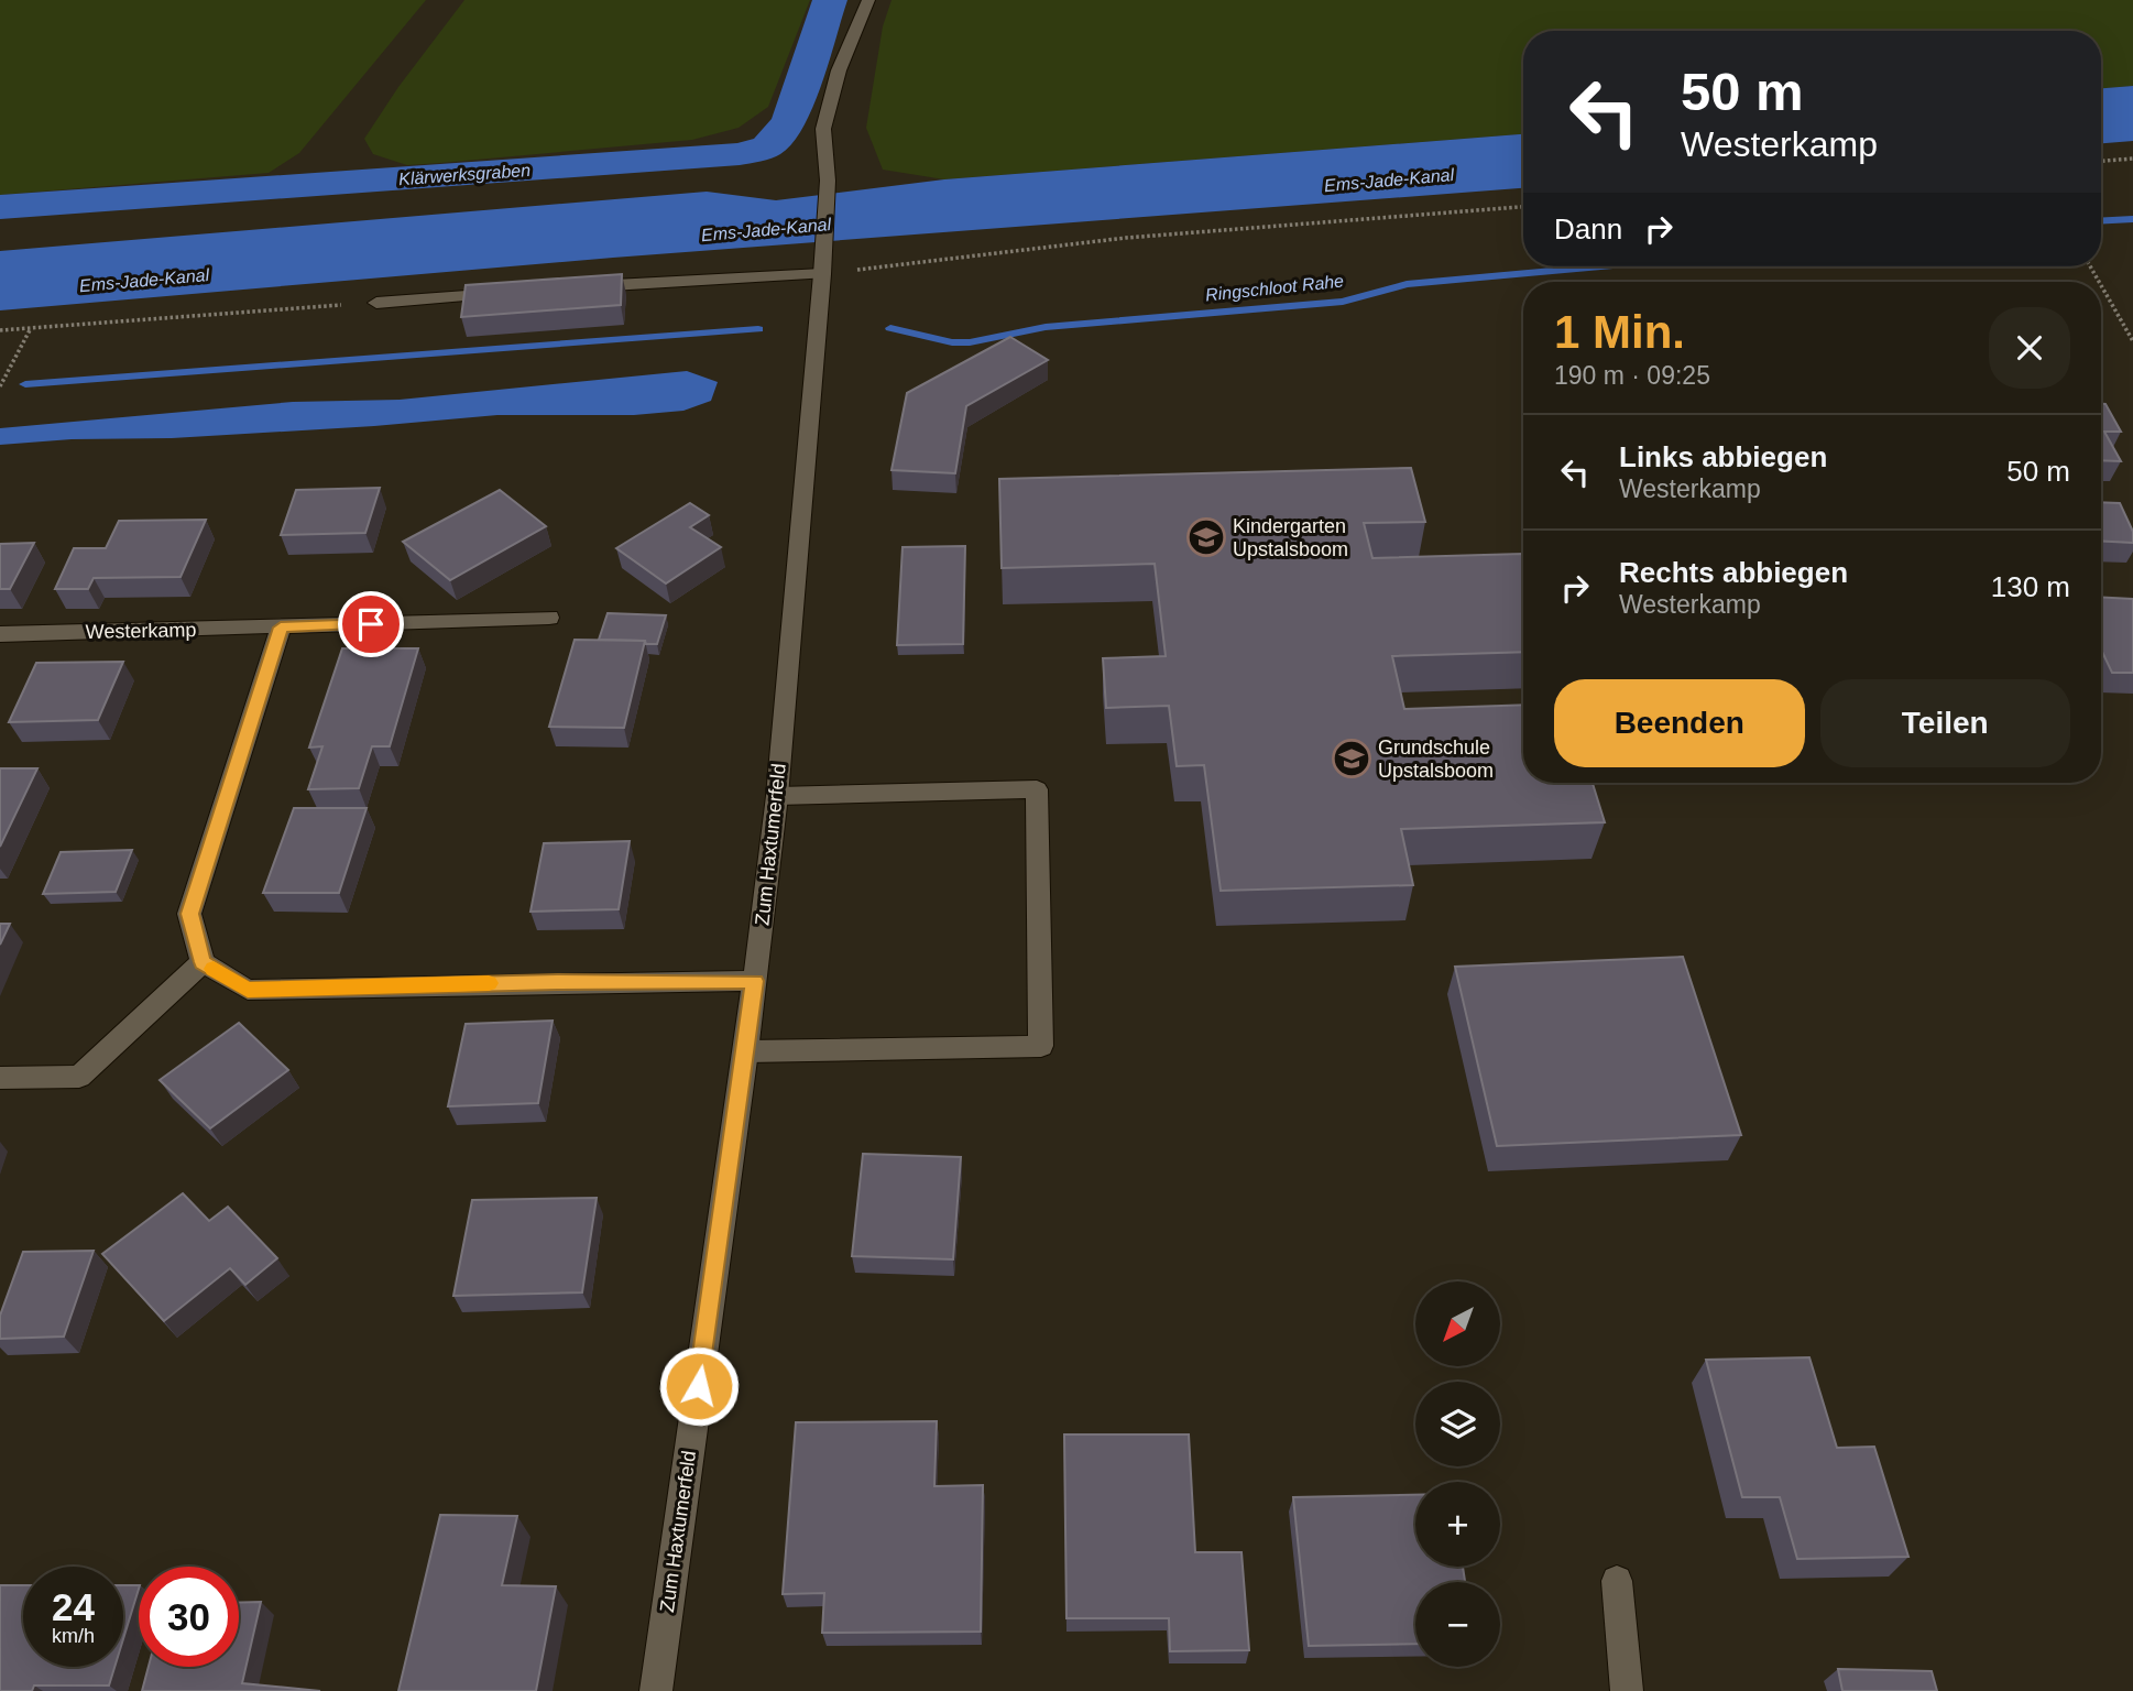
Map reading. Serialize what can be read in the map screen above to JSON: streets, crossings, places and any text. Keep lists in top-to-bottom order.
{
  "streets": {
    "street": ["Westerkamp", "Zum Haxtumerfeld"]
  },
  "water": ["Klärwerksgraben", "Ems-Jade-Kanal", "Ringschloot Rahe"],
  "places": {
    "school or university": ["Kindergarten Upstalsboom", "Grundschule Upstalsboom"]
  },
  "north": "bottom left",
  "page": {
    "turn": ["50 m", "Westerkamp"],
    "then": "Dann",
    "heading": ["1 Min.", "190 m · 09:25"],
    "list": [
      {
        "name": "Links abbiegen",
        "note": "Westerkamp",
        "value": "50 m"
      },
      {
        "name": "Rechts abbiegen",
        "note": "Westerkamp",
        "value": "130 m"
      }
    ],
    "buttons": ["Beenden", "Teilen"],
    "map_buttons": ["+", "−"],
    "speed": "24 km/h",
    "limit": "30"
  }
}
